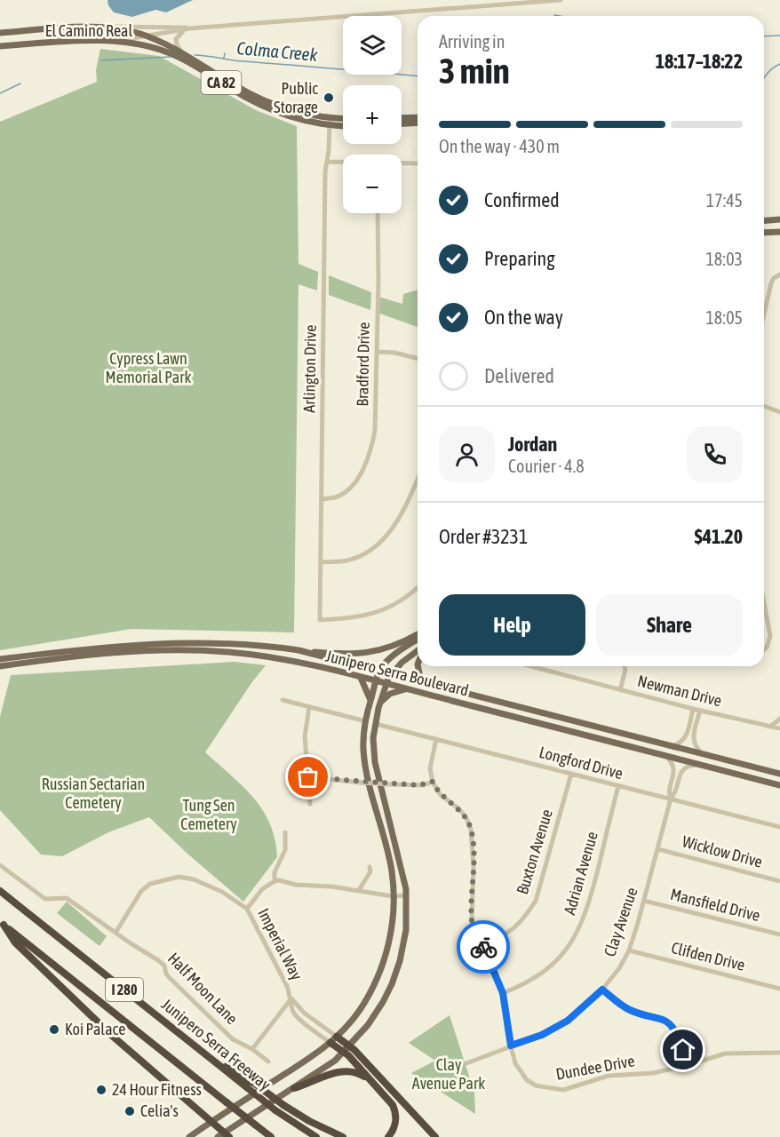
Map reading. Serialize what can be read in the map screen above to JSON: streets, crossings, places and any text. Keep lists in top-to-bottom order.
{
  "streets": {
    "highway": ["I 280", "Junipero Serra Freeway"],
    "main road": ["El Camino Real", "CA 82", "Junipero Serra Boulevard"],
    "street": [
      "Bradford Drive",
      "Arlington Drive",
      "Newman Drive",
      "Longford Drive",
      "Buxton Avenue",
      "Wicklow Drive",
      "Adrian Avenue",
      "Mansfield Drive",
      "Clay Avenue",
      "Imperial Way",
      "Clifden Drive",
      "Half Moon Lane",
      "Dundee Drive"
    ]
  },
  "crossings": [
    ["El Camino Real", "Arlington Drive"],
    ["Bradford Drive", "Arlington Drive"],
    ["Junipero Serra Boulevard", "Clay Avenue"],
    ["Longford Drive", "Buxton Avenue"],
    ["Longford Drive", "Adrian Avenue"],
    ["Longford Drive", "Clay Avenue"],
    ["Buxton Avenue", "Dundee Drive"],
    ["Wicklow Drive", "Clay Avenue"],
    ["Adrian Avenue", "Dundee Drive"],
    ["Mansfield Drive", "Clay Avenue"],
    ["Clay Avenue", "Clifden Drive"],
    ["Clay Avenue", "Dundee Drive"],
    ["Imperial Way", "Half Moon Lane"]
  ],
  "water": ["Colma Creek"],
  "parks": [
    "Cypress Lawn Memorial Park",
    "Russian Sectarian Cemetery",
    "Tung Sen Cemetery",
    "Clay Avenue Park"
  ],
  "places": [
    "Public Storage",
    "Koi Palace",
    "24 Hour Fitness",
    "Celia's"
  ],
  "page": {
    "map_buttons": ["+", "−"],
    "heading": ["3 min", "Arriving in", "18:17–18:22"],
    "panel": [
      "Jordan",
      "Courier · 4.8",
      "Order #3231",
      "$41.20"
    ],
    "bar": "On the way · 430 m",
    "list": [
      ["Confirmed", "17:45"],
      ["Preparing", "18:03"],
      ["On the way", "18:05"],
      "Delivered"
    ],
    "buttons": ["Help", "Share"]
  }
}
